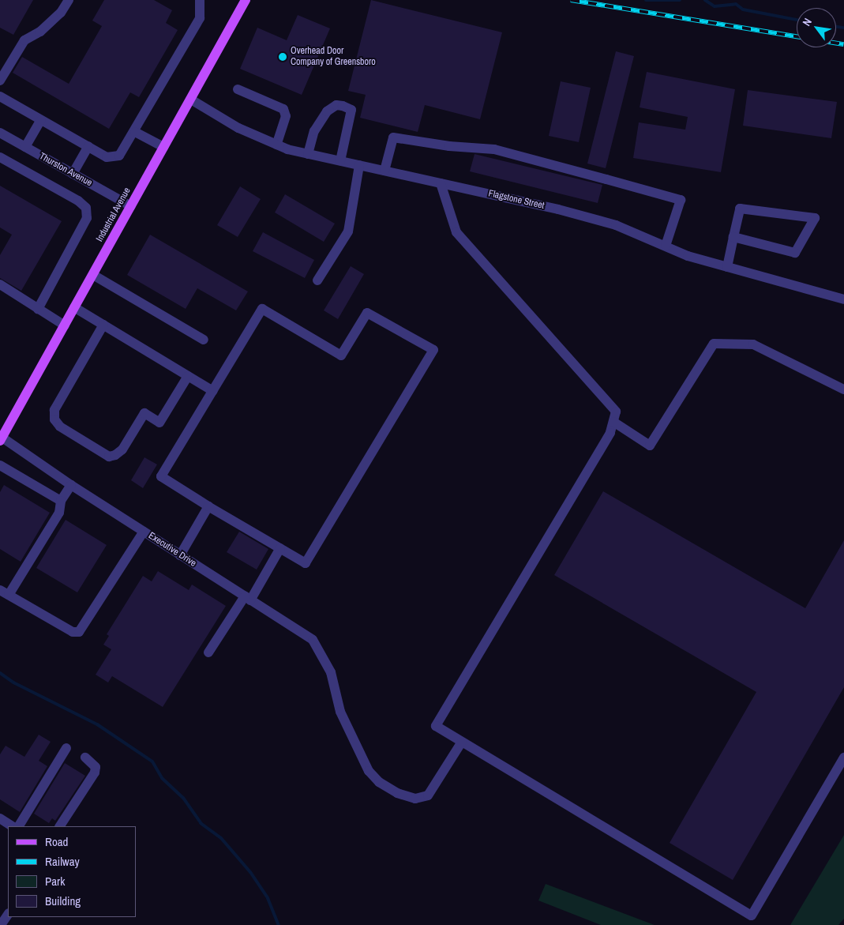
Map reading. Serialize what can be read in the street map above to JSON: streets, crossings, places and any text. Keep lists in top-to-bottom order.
{
  "streets": {
    "main road": ["Industrial Avenue"],
    "street": ["Thurston Avenue", "Flagstone Street", "Executive Drive"]
  },
  "crossings": [
    ["Thurston Avenue", "Industrial Avenue"],
    ["Flagstone Street", "Industrial Avenue"],
    ["Industrial Avenue", "Executive Drive"]
  ],
  "places": ["Overhead Door Company of Greensboro"],
  "legend": [
    "Road",
    "Railway",
    "Park",
    "Building"
  ],
  "north": "top left"
}
